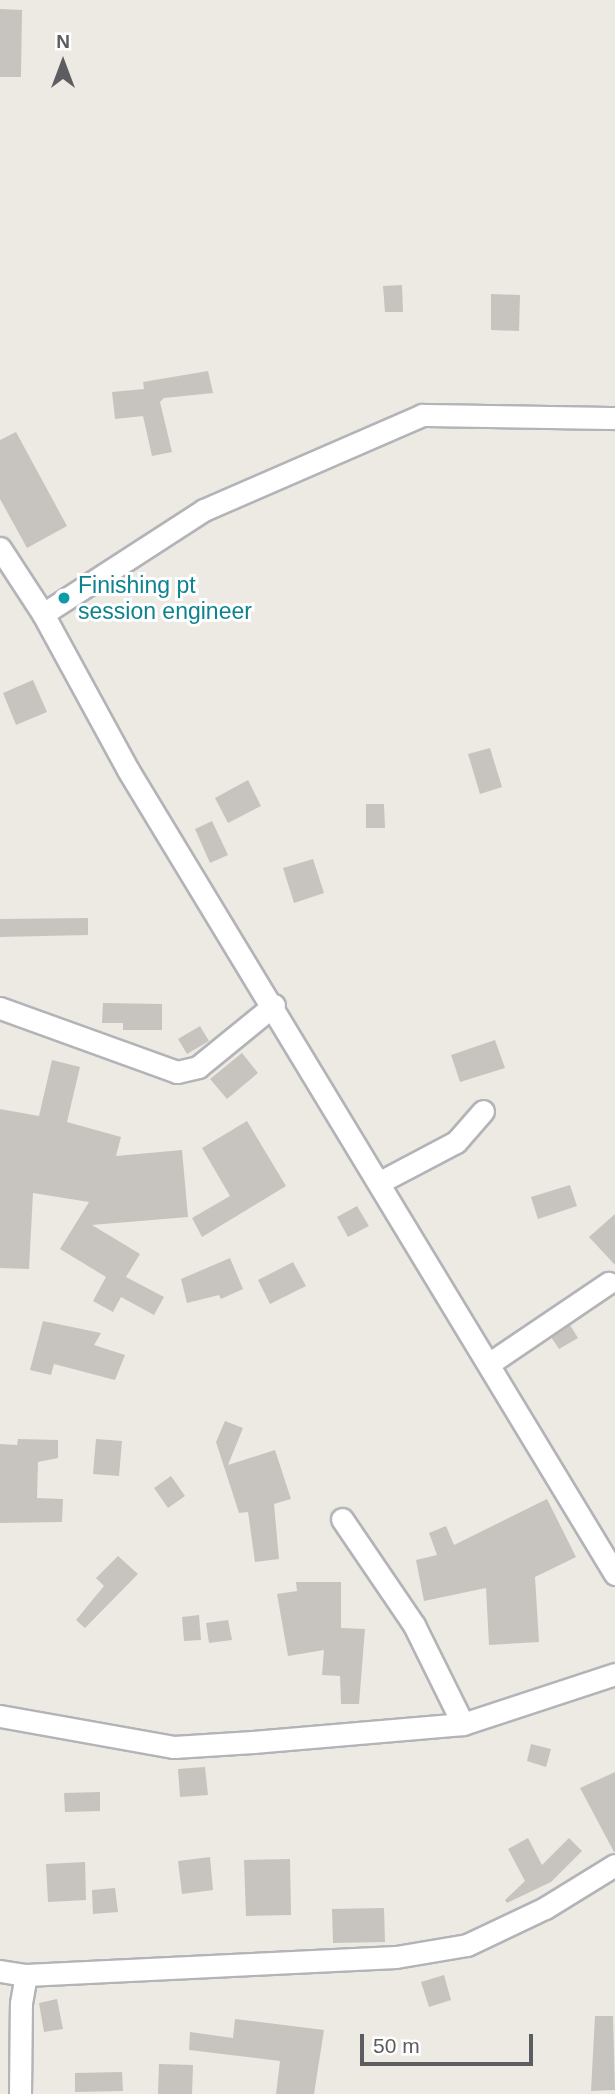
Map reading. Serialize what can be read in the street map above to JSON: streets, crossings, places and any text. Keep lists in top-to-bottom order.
{
  "places": ["Finishing pt session engineer"],
  "scale_bar": "50 m",
  "north": "top"
}
